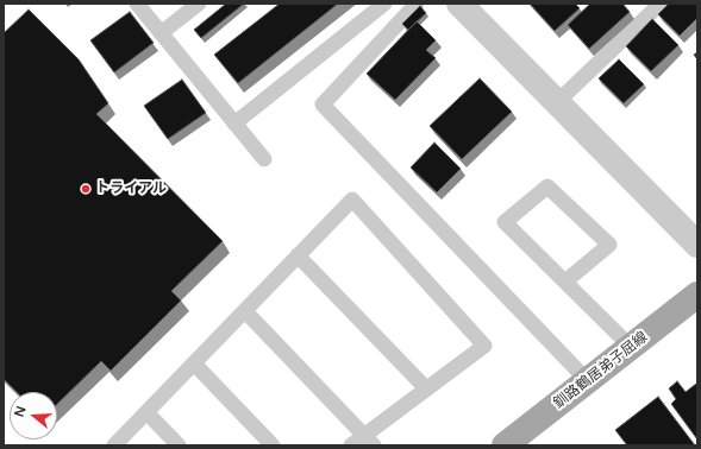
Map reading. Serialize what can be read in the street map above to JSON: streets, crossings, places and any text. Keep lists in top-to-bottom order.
{
  "streets": {
    "main road": ["釧路鶴居弟子屈線"]
  },
  "places": ["トライアル"],
  "north": "left"
}
